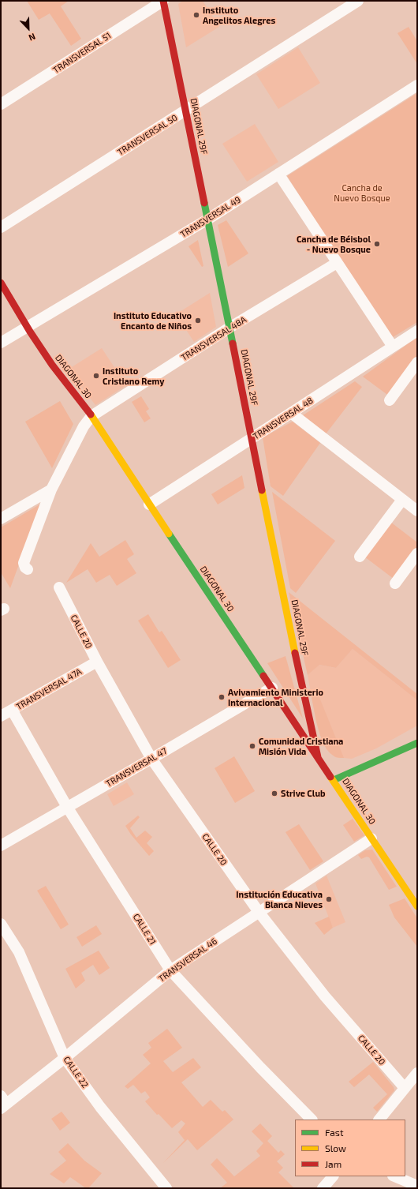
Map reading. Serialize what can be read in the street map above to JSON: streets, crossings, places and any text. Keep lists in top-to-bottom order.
{
  "streets": {
    "street": [
      "TRANSVERSAL 51",
      "DIAGONAL 29F",
      "TRANSVERSAL 50",
      "TRANSVERSAL 49",
      "TRANSVERSAL 48A",
      "DIAGONAL 30",
      "TRANSVERSAL 48",
      "CALLE 20",
      "TRANSVERSAL 47A",
      "TRANSVERSAL 47",
      "CALLE 21",
      "TRANSVERSAL 46",
      "CALLE 22"
    ]
  },
  "crossings": [
    ["TRANSVERSAL 51", "DIAGONAL 29F"],
    ["DIAGONAL 29F", "TRANSVERSAL 50"],
    ["DIAGONAL 29F", "TRANSVERSAL 49"],
    ["DIAGONAL 29F", "TRANSVERSAL 48A"],
    ["DIAGONAL 29F", "DIAGONAL 30"],
    ["DIAGONAL 29F", "TRANSVERSAL 48"],
    ["TRANSVERSAL 49", "DIAGONAL 30"],
    ["TRANSVERSAL 48A", "DIAGONAL 30"],
    ["DIAGONAL 30", "TRANSVERSAL 48"],
    ["DIAGONAL 30", "TRANSVERSAL 47"],
    ["DIAGONAL 30", "TRANSVERSAL 46"],
    ["CALLE 20", "TRANSVERSAL 47A"],
    ["CALLE 20", "TRANSVERSAL 47"],
    ["CALLE 20", "TRANSVERSAL 46"],
    ["TRANSVERSAL 47A", "CALLE 21"],
    ["TRANSVERSAL 47", "CALLE 21"],
    ["CALLE 21", "TRANSVERSAL 46"],
    ["TRANSVERSAL 46", "CALLE 22"]
  ],
  "parks": ["Cancha de Nuevo Bosque"],
  "places": [
    "Instituto Angelitos Alegres",
    "Cancha de Béisbol - Nuevo Bosque",
    "Instituto Educativo Encanto de Niños",
    "Instituto Cristiano Remy",
    "Avivamiento Ministerio Internacional",
    "Comunidad Cristiana Misión Vida",
    "Strive Club",
    "Institución Educativa Blanca Nieves"
  ],
  "legend": ["Fast", "Slow", "Jam"],
  "north": "bottom right"
}
